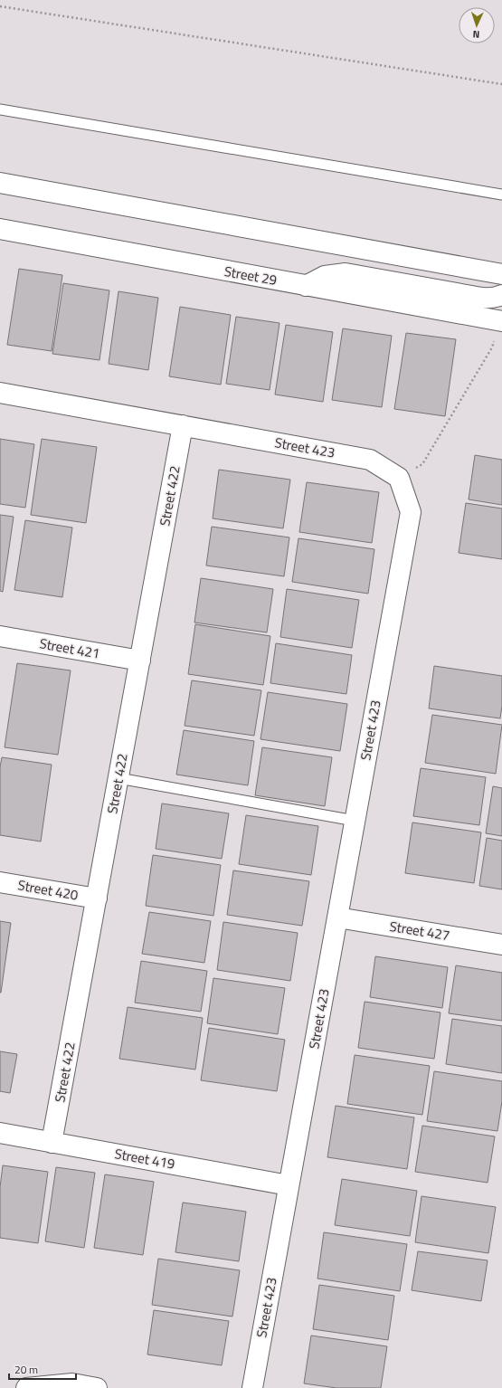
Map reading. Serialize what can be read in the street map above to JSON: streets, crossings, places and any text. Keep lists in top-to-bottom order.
{
  "streets": {
    "street": [
      "Street 29",
      "Street 423",
      "Street 422",
      "Street 421",
      "Street 420",
      "Street 427",
      "Street 419"
    ]
  },
  "crossings": [
    ["Street 423", "Street 422"],
    ["Street 423", "Street 427"],
    ["Street 423", "Street 419"],
    ["Street 422", "Street 421"],
    ["Street 422", "Street 420"],
    ["Street 422", "Street 419"]
  ],
  "scale_bar": "20 m",
  "north": "bottom"
}
